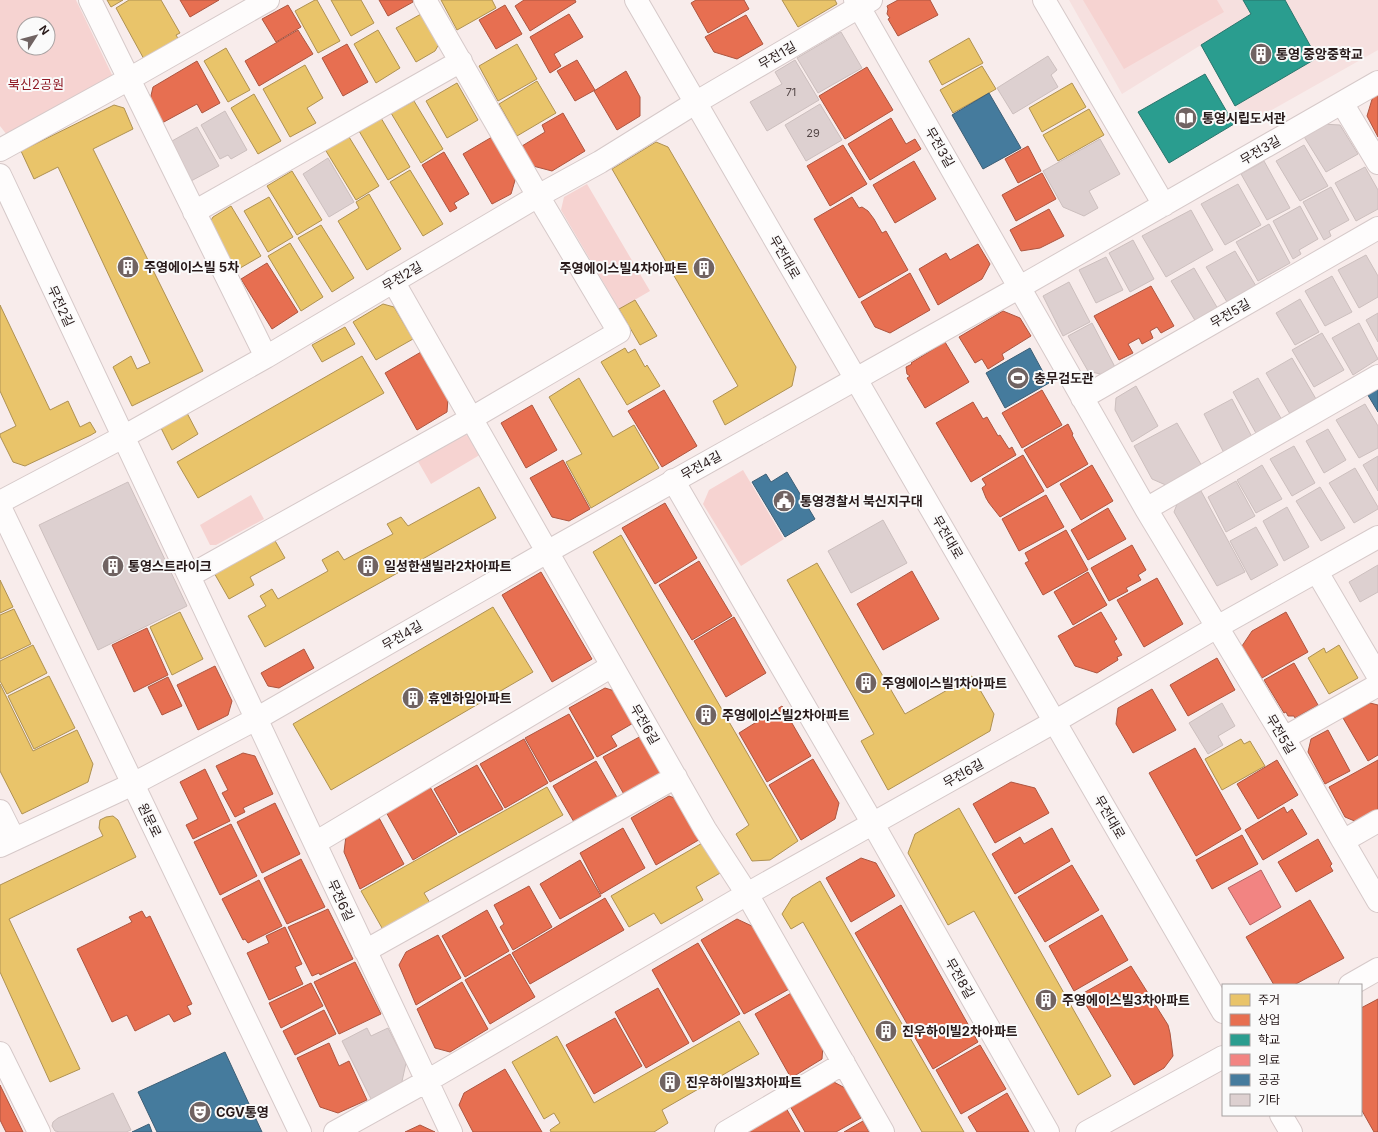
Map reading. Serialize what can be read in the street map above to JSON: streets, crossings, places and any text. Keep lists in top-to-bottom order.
{
  "streets": {
    "street": [
      "무전1길",
      "무전3길",
      "무전대로",
      "무전2길",
      "무전5길",
      "무전4길",
      "무전6길",
      "원문로",
      "무전8길"
    ]
  },
  "crossings": [
    ["무전1길", "무전3길"],
    ["무전1길", "무전대로"],
    ["무전1길", "무전2길"],
    ["무전3길", "무전대로"],
    ["무전3길", "무전5길"],
    ["무전3길", "무전4길"],
    ["무전대로", "무전2길"],
    ["무전대로", "무전4길"],
    ["무전대로", "무전6길"],
    ["무전4길", "무전6길"],
    ["무전4길", "원문로"],
    ["무전4길", "무전8길"],
    ["무전6길", "무전8길"]
  ],
  "parks": ["북신2공원"],
  "places": {
    "building": [
      "통영 중앙중학교",
      "주영에이스빌 5차",
      "주영에이스빌4차아파트",
      "통영스트라이크",
      "일성한샘빌라2차아파트",
      "주영에이스빌1차아파트",
      "휴엔하임아파트",
      "주영에이스빌2차아파트",
      "주영에이스빌3차아파트",
      "진우하이빌2차아파트",
      "진우하이빌3차아파트"
    ],
    "library": ["통영시립도서관"],
    "sports": ["충무검도관"],
    "public building": ["통영경찰서 북신지구대"],
    "theatre": ["CGV통영"]
  },
  "house_numbers": ["71", "29"],
  "legend": [
    "주거",
    "상업",
    "학교",
    "의료",
    "공공",
    "기타"
  ],
  "north": "top right"
}
